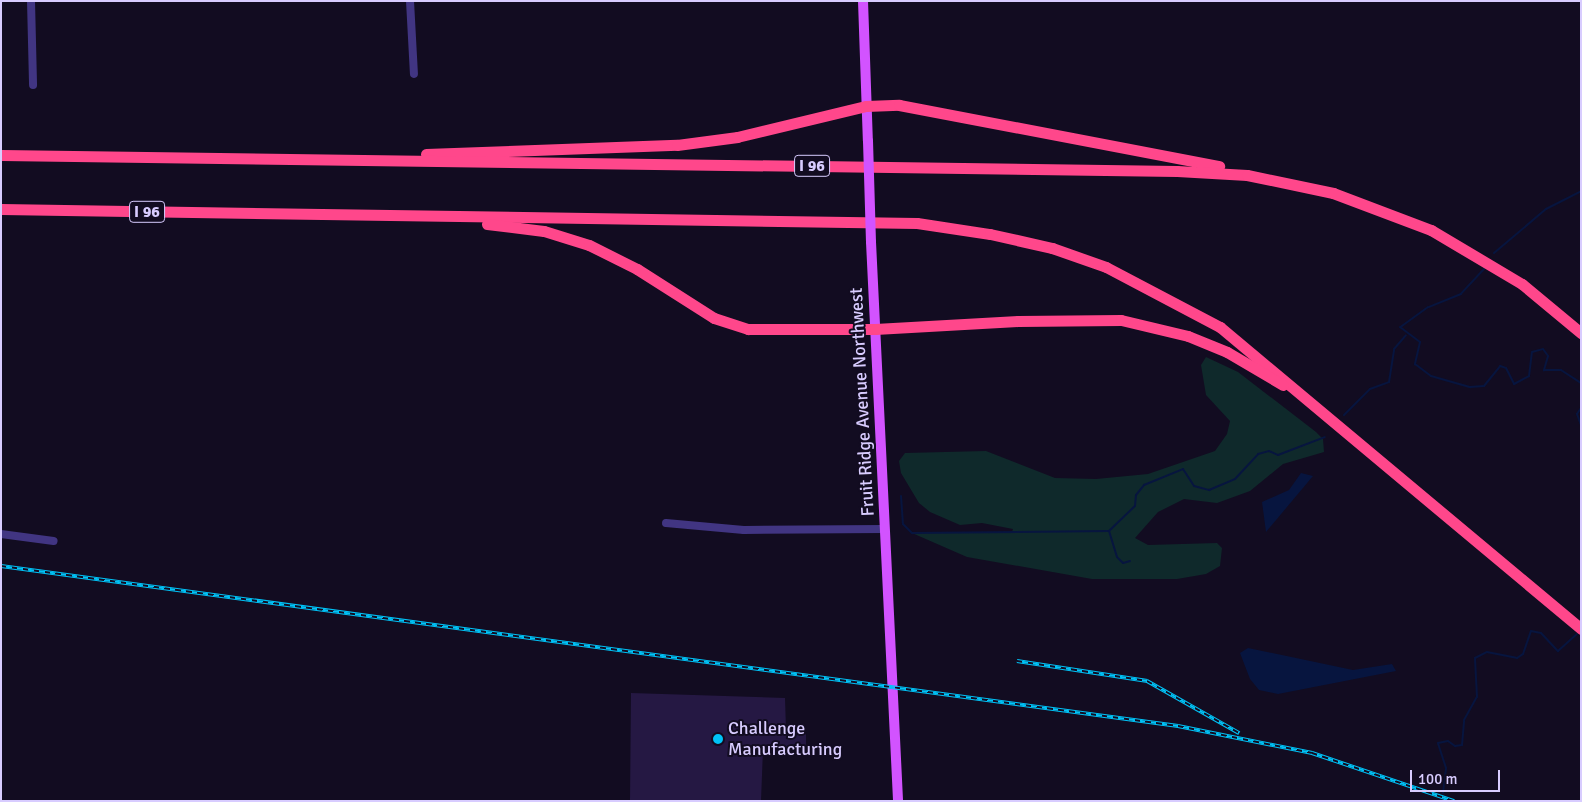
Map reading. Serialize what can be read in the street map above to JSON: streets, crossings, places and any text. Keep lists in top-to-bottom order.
{
  "streets": {
    "highway": ["I 96"],
    "main road": ["Fruit Ridge Avenue Northwest"]
  },
  "places": ["Challenge Manufacturing"],
  "scale_bar": "100 m"
}
